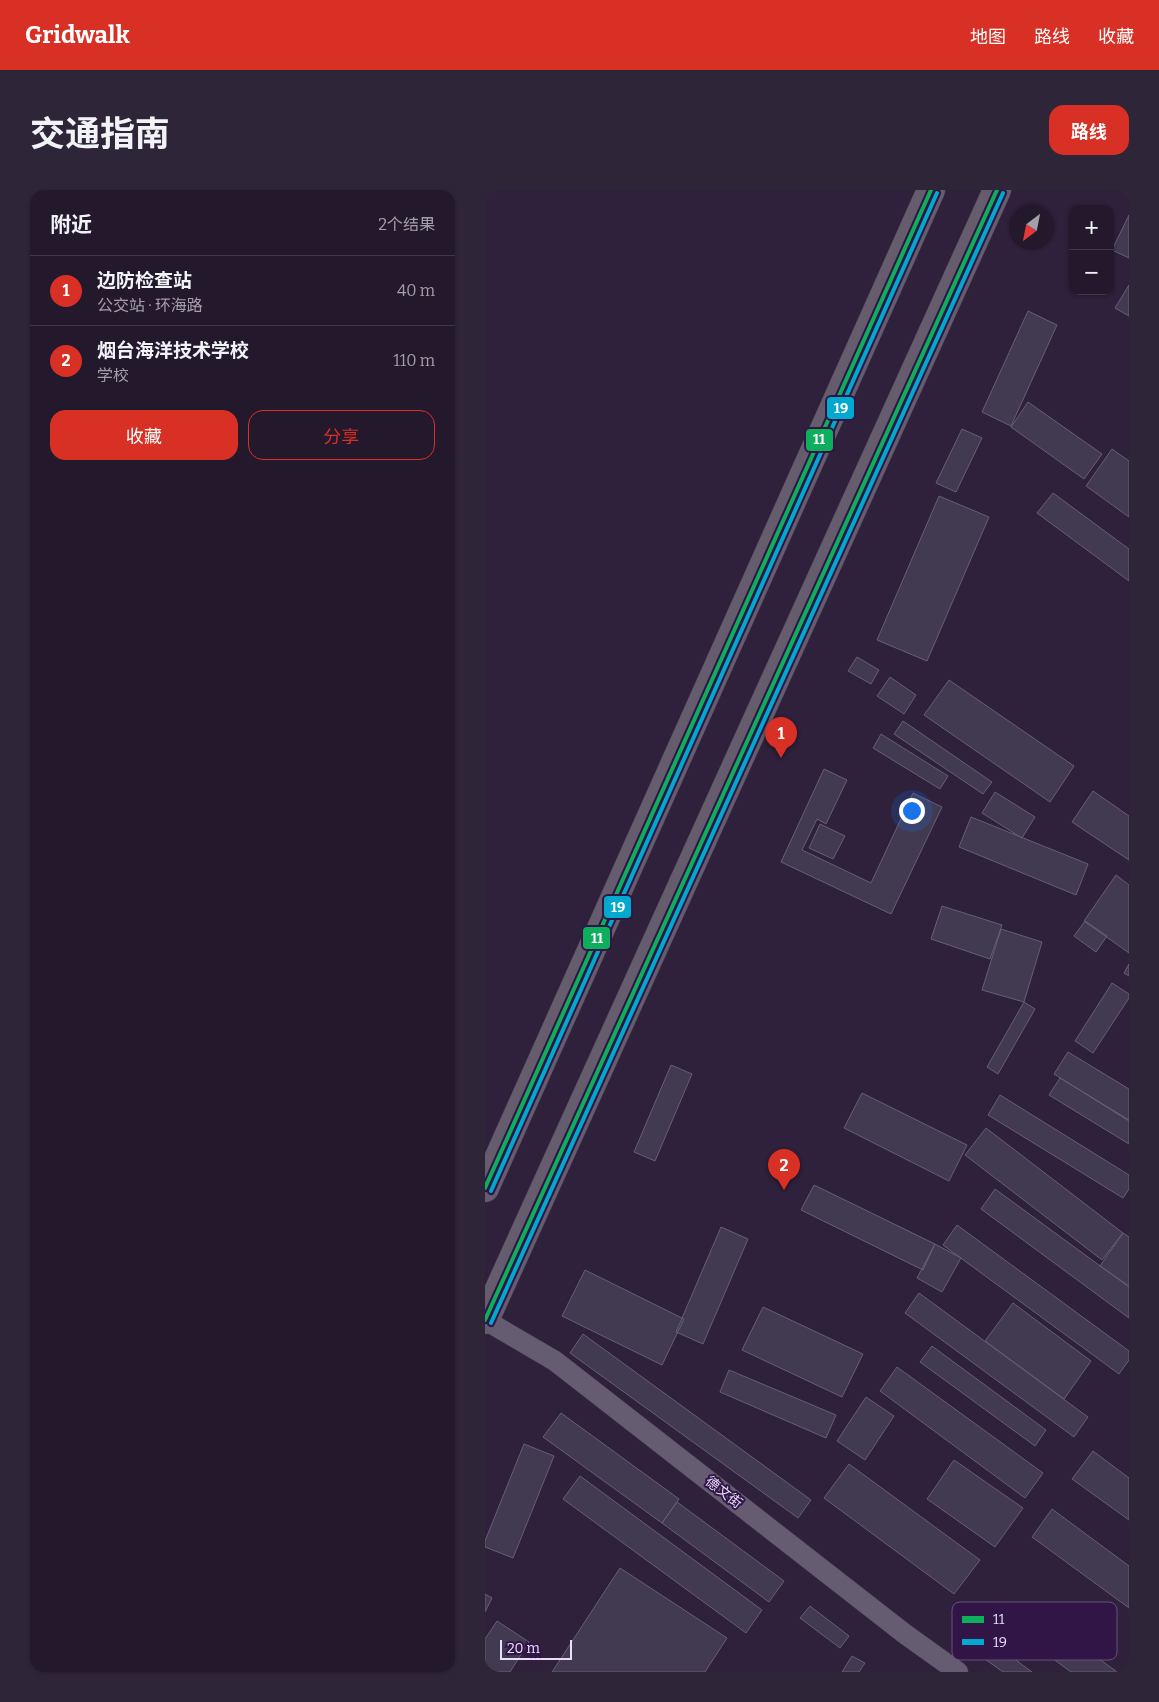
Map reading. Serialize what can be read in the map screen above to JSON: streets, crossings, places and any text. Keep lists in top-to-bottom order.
{
  "streets": {
    "street": ["德文街"]
  },
  "lines": ["transit line 11", "transit line 19"],
  "legend": ["11", "19"],
  "scale_bar": "20 m",
  "north": "bottom left",
  "page": {
    "header": "Gridwalk",
    "nav": ["地图", "路线", "收藏"],
    "title": "交通指南",
    "buttons": [
      "路线",
      ["收藏", "分享"]
    ],
    "heading": ["附近", "2个结果"],
    "map_buttons": ["+", "−"],
    "list": [
      {
        "mark": "1",
        "name": "边防检查站",
        "note": "公交站 · 环海路",
        "value": "40 m"
      },
      {
        "mark": "2",
        "name": "烟台海洋技术学校",
        "note": "学校",
        "value": "110 m"
      }
    ],
    "pins": ["1", "2"],
    "scale": "20 m"
  }
}
